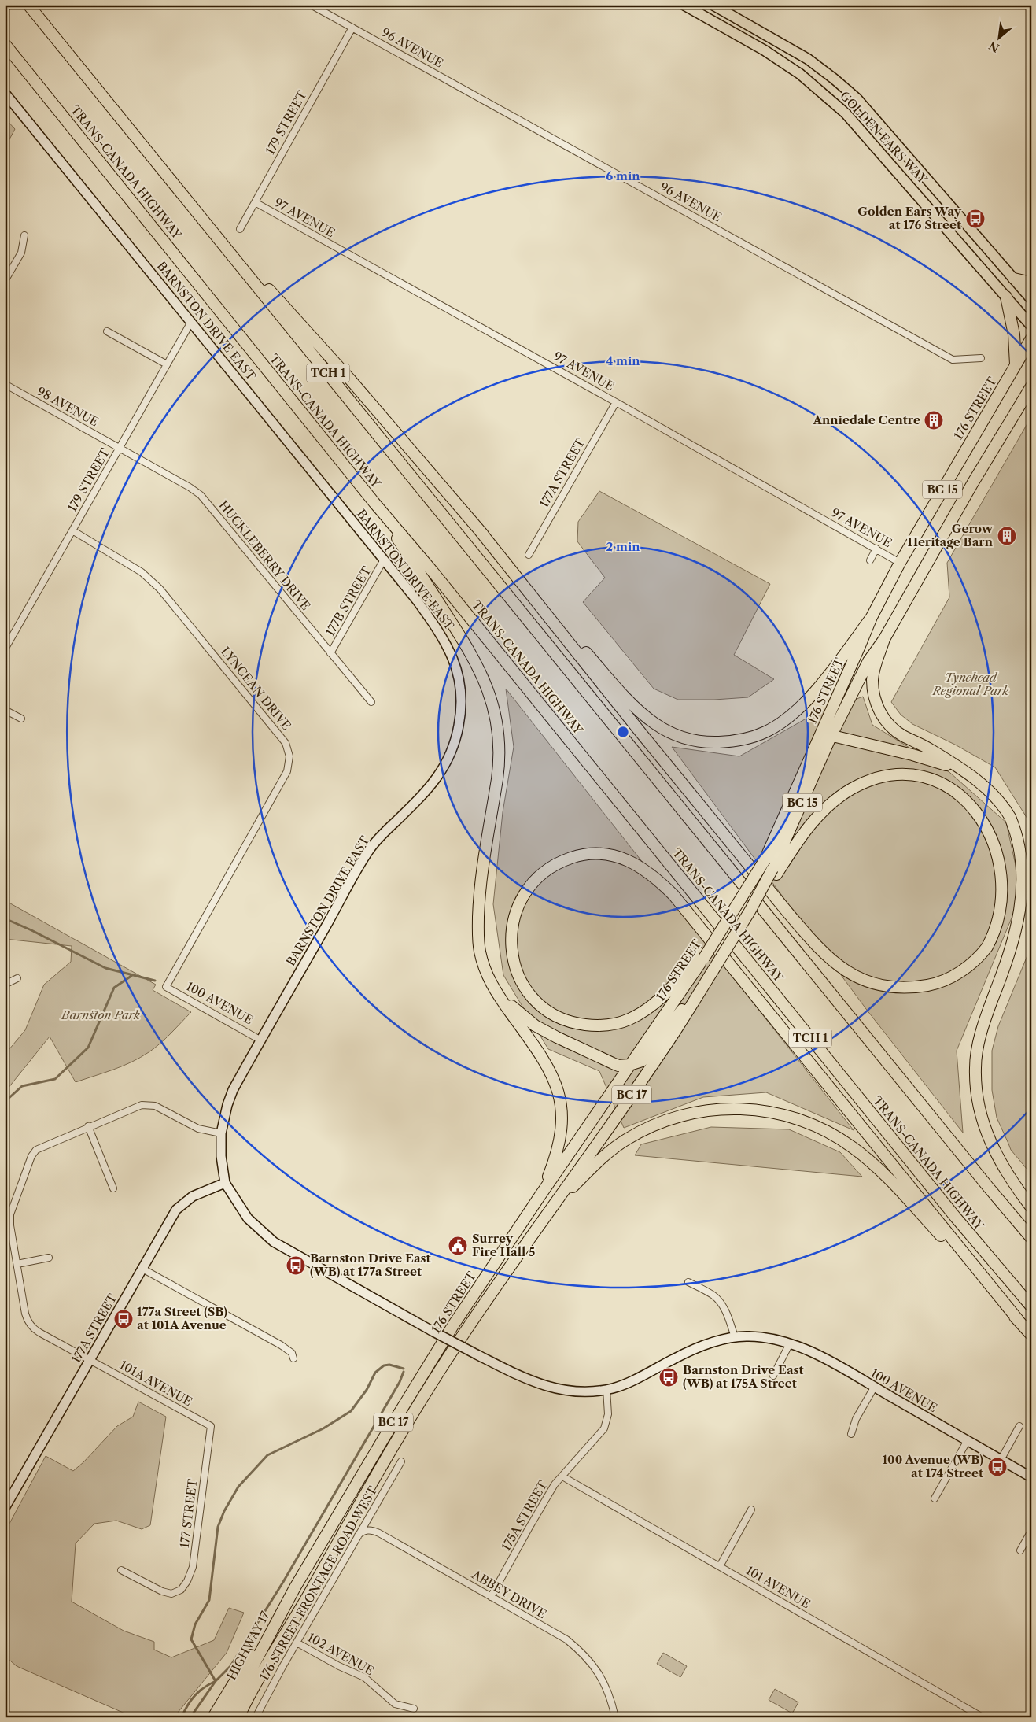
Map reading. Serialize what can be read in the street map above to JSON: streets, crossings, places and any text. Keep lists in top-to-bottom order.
{
  "streets": {
    "highway": [
      "TRANS-CANADA HIGHWAY",
      "TCH 1",
      "176 STREET",
      "BC 15",
      "BC 17",
      "HIGHWAY 17"
    ],
    "main road": ["GOLDEN EARS WAY"],
    "street": [
      "96 AVENUE",
      "179 STREET",
      "97 AVENUE",
      "BARNSTON DRIVE EAST",
      "98 AVENUE",
      "177A STREET",
      "HUCKLEBERRY DRIVE",
      "177B STREET",
      "LYNCEAN DRIVE",
      "100 AVENUE",
      "101A AVENUE",
      "177 STREET",
      "175A STREET",
      "176 STREET FRONTAGE ROAD WEST",
      "101 AVENUE",
      "ABBEY DRIVE",
      "102 AVENUE"
    ]
  },
  "crossings": [
    ["96 AVENUE", "179 STREET"],
    ["179 STREET", "97 AVENUE"],
    ["179 STREET", "BARNSTON DRIVE EAST"],
    ["179 STREET", "98 AVENUE"],
    ["179 STREET", "HUCKLEBERRY DRIVE"],
    ["179 STREET", "LYNCEAN DRIVE"],
    ["97 AVENUE", "176 STREET"],
    ["97 AVENUE", "177A STREET"],
    ["BARNSTON DRIVE EAST", "177A STREET"],
    ["BARNSTON DRIVE EAST", "177B STREET"],
    ["BARNSTON DRIVE EAST", "100 AVENUE"],
    ["BARNSTON DRIVE EAST", "101A AVENUE"],
    ["BARNSTON DRIVE EAST", "175A STREET"],
    ["98 AVENUE", "HUCKLEBERRY DRIVE"],
    ["176 STREET", "BC 17"],
    ["176 STREET", "HIGHWAY 17"],
    ["177A STREET", "101A AVENUE"],
    ["HUCKLEBERRY DRIVE", "177B STREET"],
    ["LYNCEAN DRIVE", "100 AVENUE"],
    ["BC 17", "HIGHWAY 17"],
    ["101A AVENUE", "177 STREET"],
    ["175A STREET", "101 AVENUE"],
    ["175A STREET", "ABBEY DRIVE"],
    ["176 STREET FRONTAGE ROAD WEST", "ABBEY DRIVE"],
    ["176 STREET FRONTAGE ROAD WEST", "102 AVENUE"]
  ],
  "parks": ["Tynehead Regional Park", "Barnston Park"],
  "places": {
    "bus stop": [
      "Golden Ears Way at 176 Street",
      "Barnston Drive East (WB) at 177a Street",
      "177a Street (SB) at 101A Avenue",
      "Barnston Drive East (WB) at 175A Street",
      "100 Avenue (WB) at 174 Street"
    ],
    "building": ["Anniedale Centre", "Gerow Heritage Barn"],
    "public building": ["Surrey Fire Hall 5"]
  },
  "north": "bottom left",
  "rings": ["6 min", "4 min", "2 min"]
}
